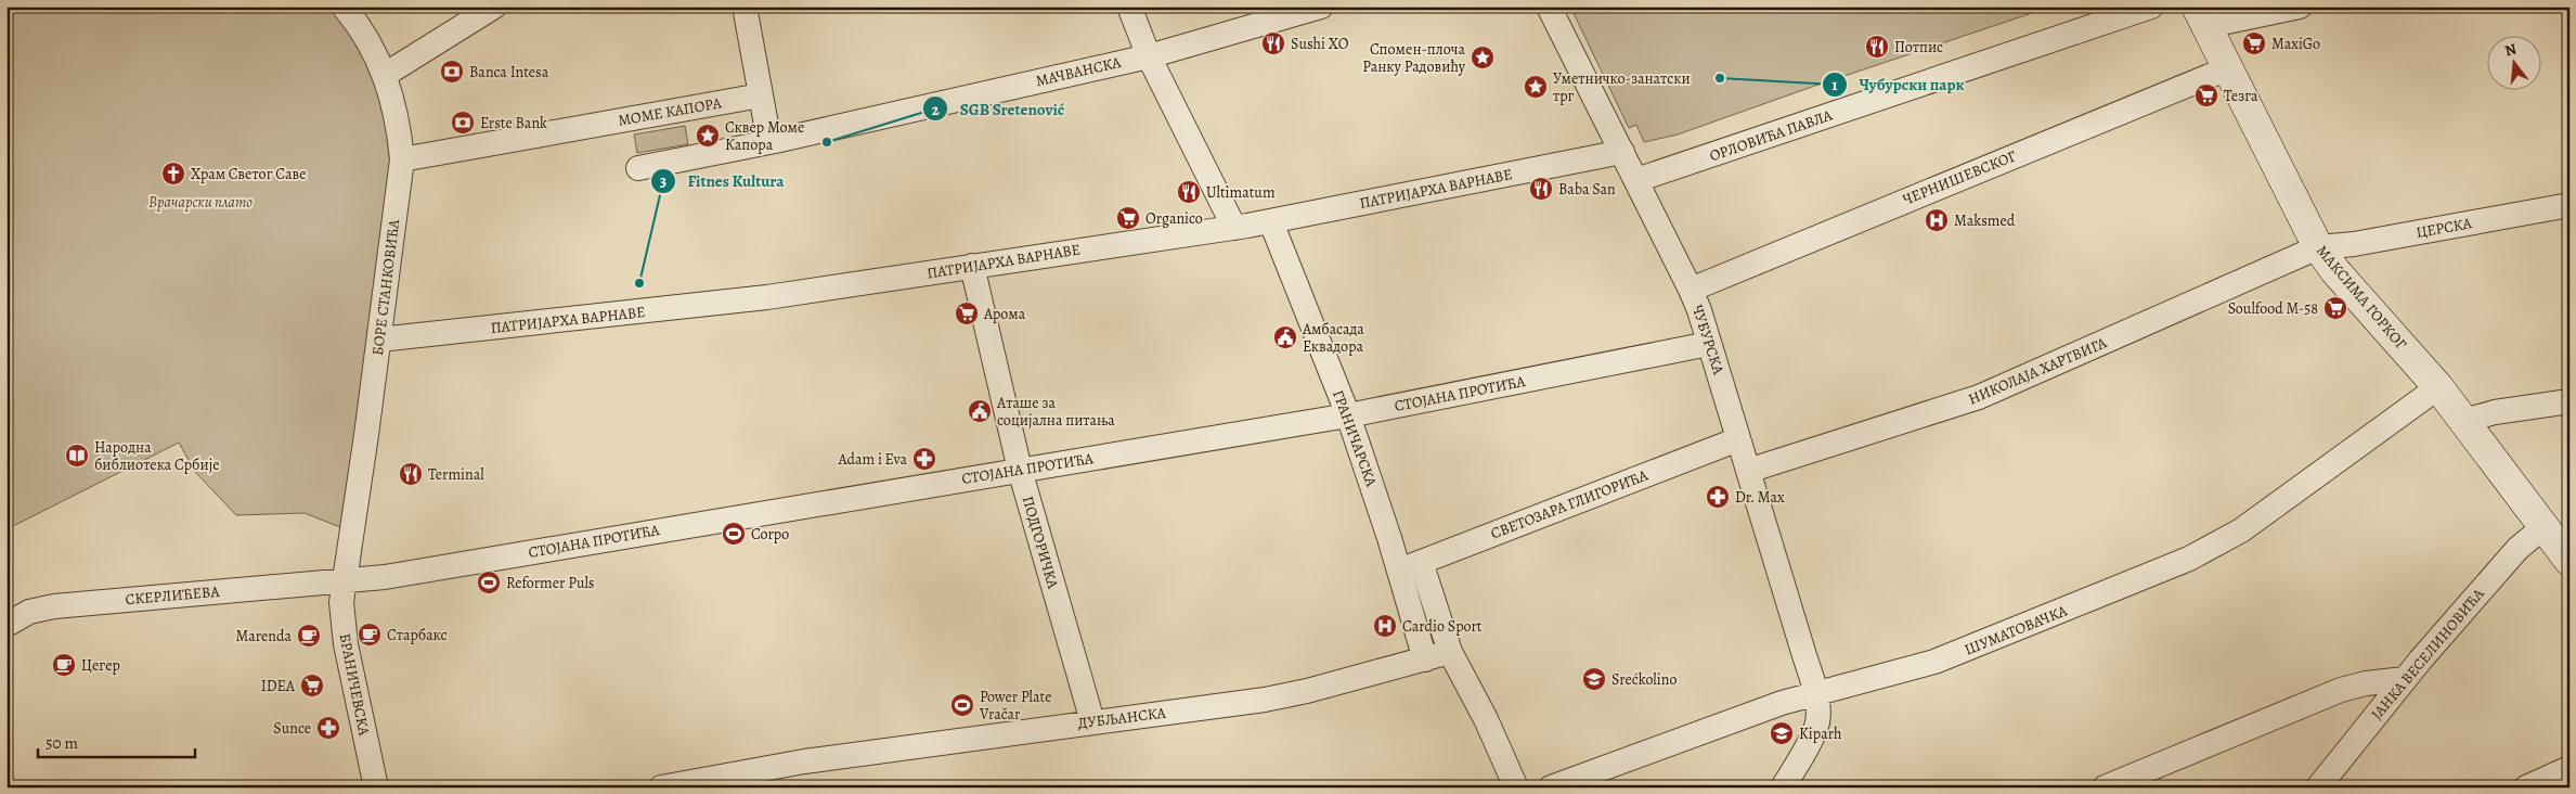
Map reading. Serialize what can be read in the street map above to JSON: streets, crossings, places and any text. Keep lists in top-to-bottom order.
{
  "streets": {
    "main road": ["МАКСИМА ГОРКОГ"],
    "street": [
      "МАЧВАНСКА",
      "МОМЕ КАПОРА",
      "ОРЛОВИЋА ПАВЛА",
      "ЧЕРНИШЕВСКОГ",
      "ПАТРИЈАРХА ВАРНАВЕ",
      "ЦЕРСКА",
      "БОРЕ СТАНКОВИЋА",
      "ЧУБУРСКА",
      "НИКОЛАЈА ХАРТВИГА",
      "СТОЈАНА ПРОТИЋА",
      "ГРАНИЧАРСКА",
      "СВЕТОЗАРА ГЛИГОРИЋА",
      "ПОДГОРИЧКА",
      "СКЕРЛИЋЕВА",
      "ШУМАТОВАЧКА",
      "ЈАНКА ВЕСЕЛИНОВИЋА",
      "БРАНИЧЕВСКА",
      "ДУБЉАНСКА"
    ]
  },
  "crossings": [
    ["МОМЕ КАПОРА", "БОРЕ СТАНКОВИЋА"],
    ["ОРЛОВИЋА ПАВЛА", "ЧУБУРСКА"],
    ["ЧЕРНИШЕВСКОГ", "МАКСИМА ГОРКОГ"],
    ["ЧЕРНИШЕВСКОГ", "ЧУБУРСКА"],
    ["ПАТРИЈАРХА ВАРНАВЕ", "БОРЕ СТАНКОВИЋА"],
    ["ПАТРИЈАРХА ВАРНАВЕ", "ЧУБУРСКА"],
    ["ПАТРИЈАРХА ВАРНАВЕ", "ГРАНИЧАРСКА"],
    ["ПАТРИЈАРХА ВАРНАВЕ", "ПОДГОРИЧКА"],
    ["ЦЕРСКА", "МАКСИМА ГОРКОГ"],
    ["ЦЕРСКА", "НИКОЛАЈА ХАРТВИГА"],
    ["БОРЕ СТАНКОВИЋА", "СТОЈАНА ПРОТИЋА"],
    ["БОРЕ СТАНКОВИЋА", "СКЕРЛИЋЕВА"],
    ["БОРЕ СТАНКОВИЋА", "БРАНИЧЕВСКА"],
    ["МАКСИМА ГОРКОГ", "НИКОЛАЈА ХАРТВИГА"],
    ["МАКСИМА ГОРКОГ", "ШУМАТОВАЧКА"],
    ["МАКСИМА ГОРКОГ", "ЈАНКА ВЕСЕЛИНОВИЋА"],
    ["ЧУБУРСКА", "НИКОЛАЈА ХАРТВИГА"],
    ["ЧУБУРСКА", "СТОЈАНА ПРОТИЋА"],
    ["ЧУБУРСКА", "СВЕТОЗАРА ГЛИГОРИЋА"],
    ["ЧУБУРСКА", "ШУМАТОВАЧКА"],
    ["СТОЈАНА ПРОТИЋА", "ГРАНИЧАРСКА"],
    ["СТОЈАНА ПРОТИЋА", "ПОДГОРИЧКА"],
    ["СТОЈАНА ПРОТИЋА", "СКЕРЛИЋЕВА"],
    ["СТОЈАНА ПРОТИЋА", "БРАНИЧЕВСКА"],
    ["ГРАНИЧАРСКА", "СВЕТОЗАРА ГЛИГОРИЋА"],
    ["ГРАНИЧАРСКА", "ДУБЉАНСКА"],
    ["ПОДГОРИЧКА", "ДУБЉАНСКА"],
    ["СКЕРЛИЋЕВА", "БРАНИЧЕВСКА"]
  ],
  "parks": ["Врачарски плато"],
  "places": {
    "restaurant": [
      "Sushi XO",
      "Потпис",
      "Baba San",
      "Ultimatum",
      "Terminal"
    ],
    "supermarket": [
      "MaxiGo",
      "Тезга",
      "Organico",
      "Soulfood M-58",
      "Арома",
      "IDEA"
    ],
    "place": ["Спомен-плоча Ранку Радовићу", "Уметничко-занатски трг", "Сквер Моме Капора"],
    "bank": ["Banca Intesa", "Erste Bank"],
    "other": ["Чубурски парк", "SGB Sretenović", "Fitnes Kultura"],
    "church": ["Храм Светог Саве"],
    "hospital": ["Maksmed", "Cardio Sport"],
    "public building": ["Амбасада Еквадора", "Аташе за социјална питања"],
    "library": ["Народна библиотека Србије"],
    "pharmacy": ["Adam i Eva", "Dr. Max", "Sunce"],
    "sports": ["Corpo", "Reformer Puls", "Power Plate Vračar"],
    "cafe": ["Старбакс", "Marenda", "Цегер"],
    "school or university": ["Srećkolino", "Kiparh"]
  },
  "scale_bar": "50 m",
  "north": "top"
}
